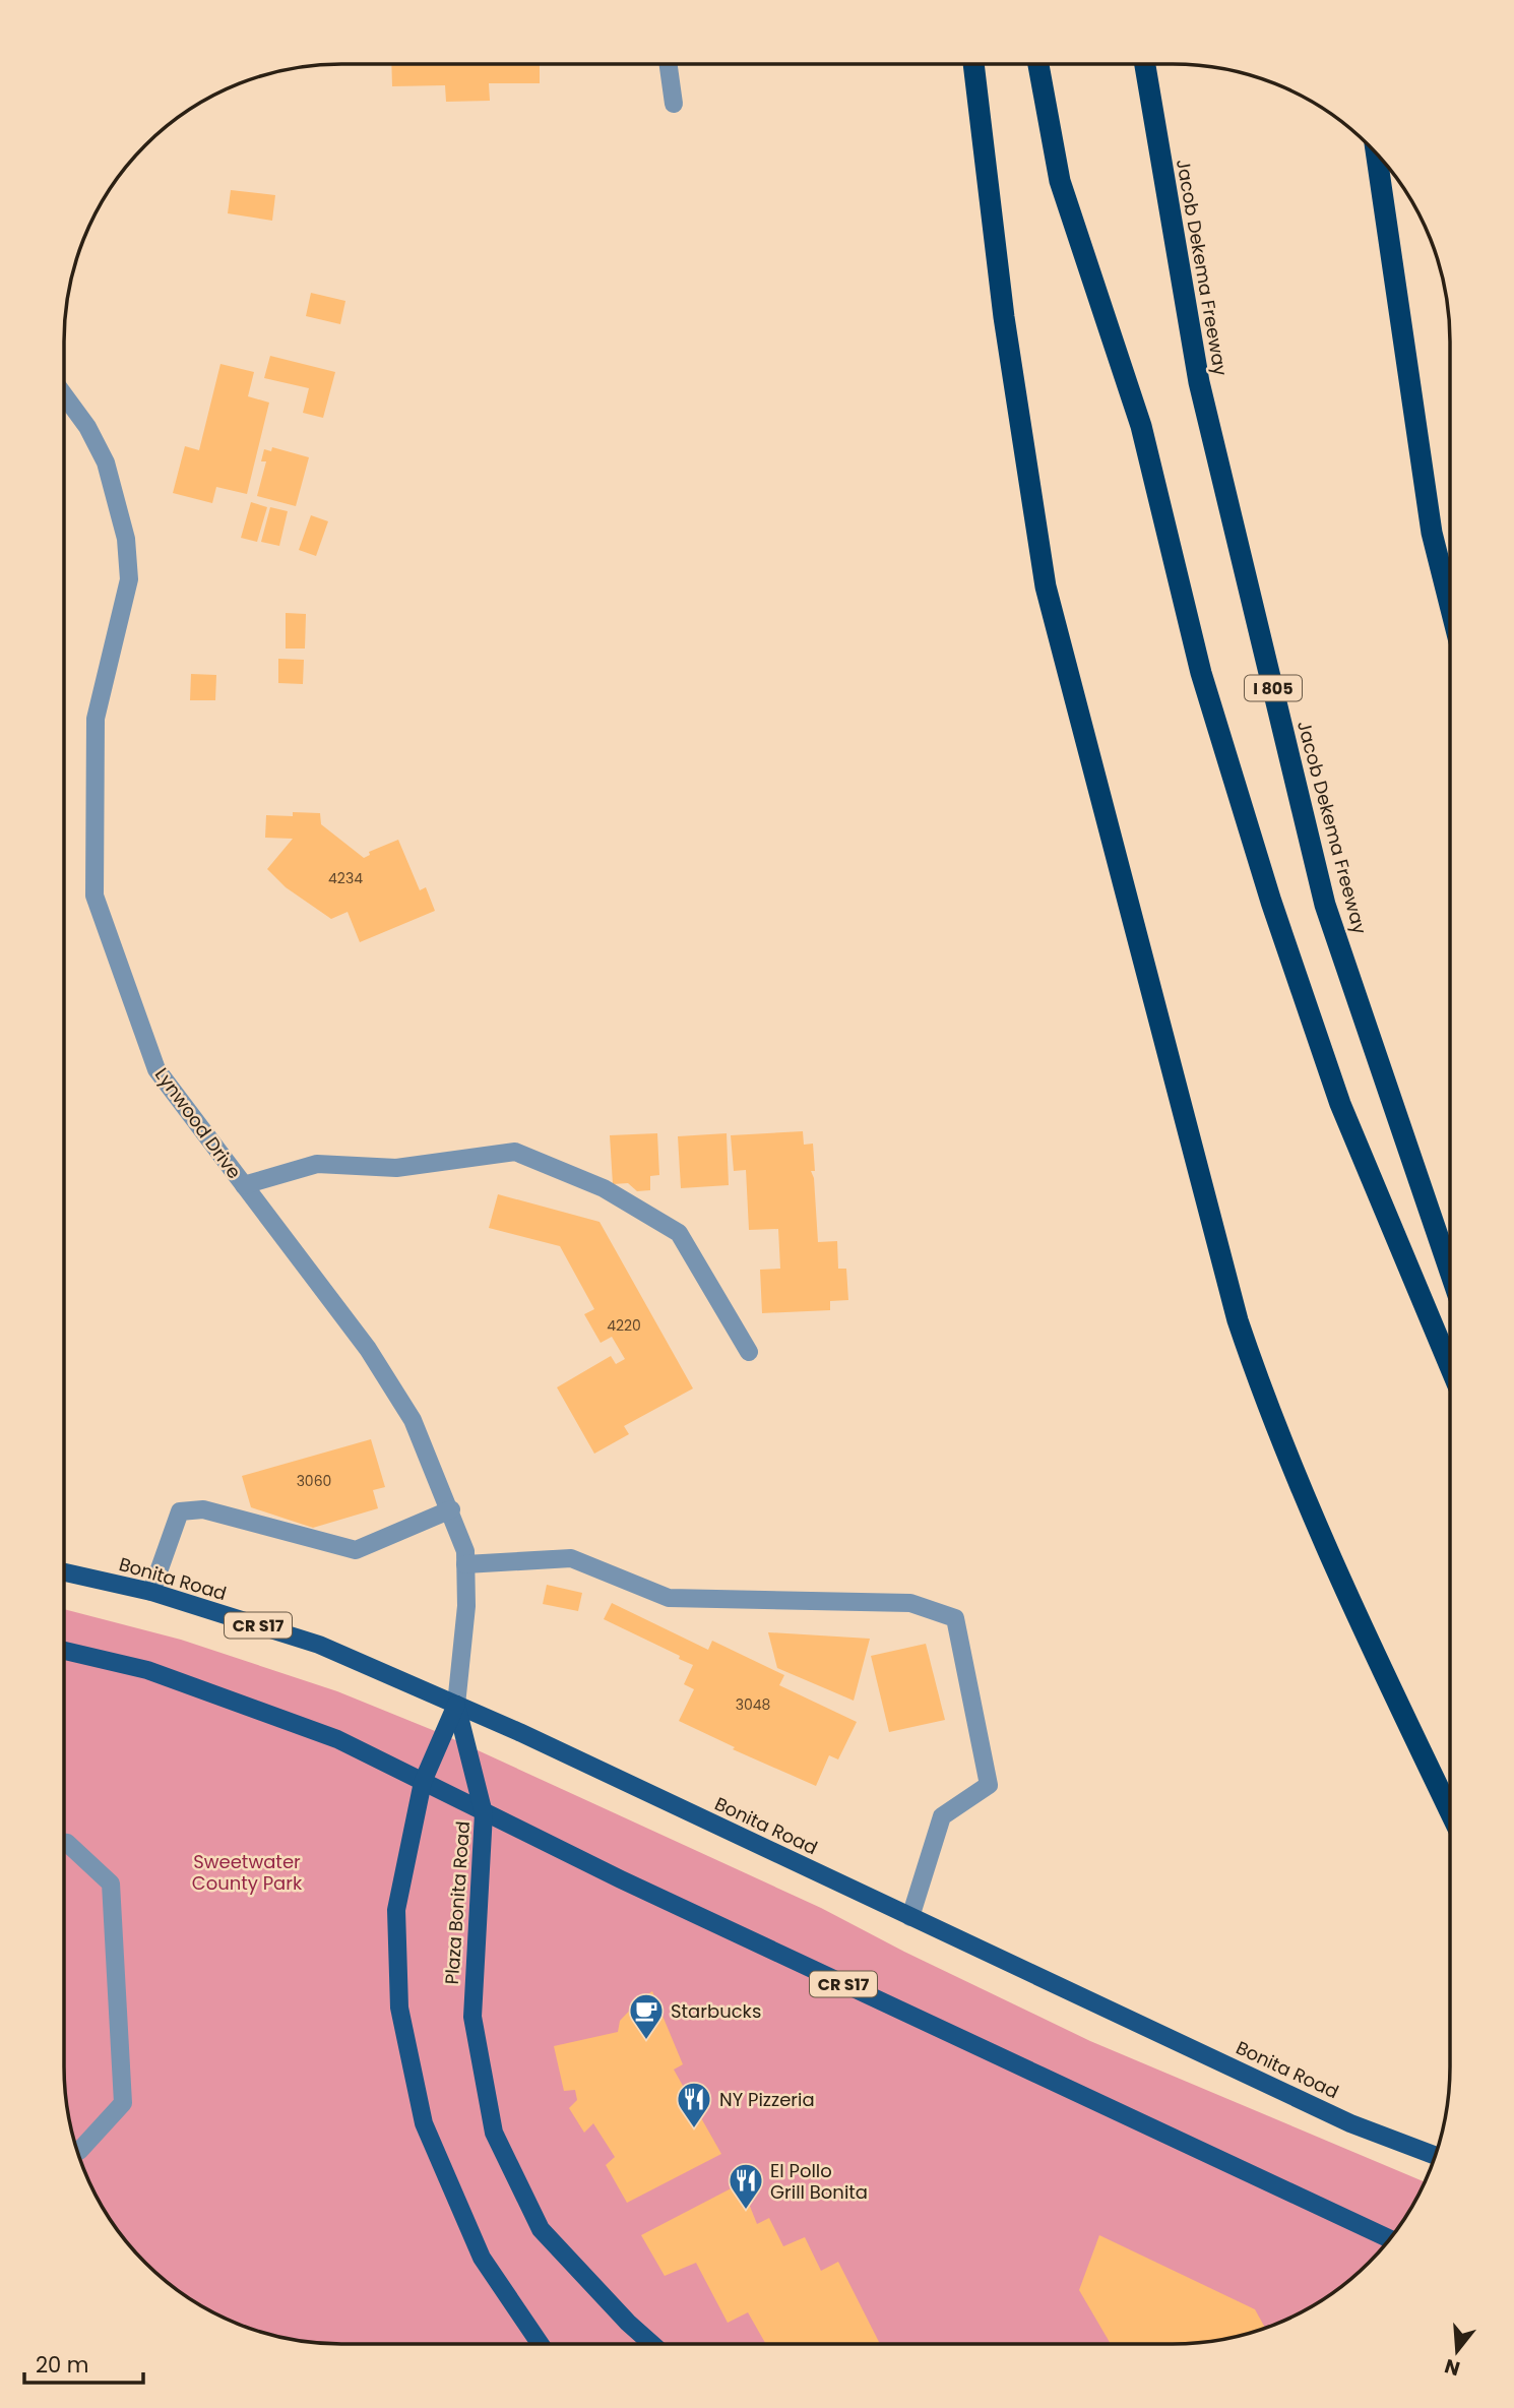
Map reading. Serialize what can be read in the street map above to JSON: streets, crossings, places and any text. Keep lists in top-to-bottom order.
{
  "streets": {
    "highway": ["Jacob Dekema Freeway", "I 805"],
    "main road": ["Bonita Road", "CR S17", "Plaza Bonita Road"],
    "street": ["Lynwood Drive"]
  },
  "crossings": [
    ["Lynwood Drive", "Bonita Road"],
    ["Lynwood Drive", "Plaza Bonita Road"],
    ["Bonita Road", "Plaza Bonita Road"],
    ["CR S17", "Plaza Bonita Road"]
  ],
  "parks": ["Sweetwater County Park"],
  "places": {
    "cafe": ["Starbucks"],
    "restaurant": ["NY Pizzeria", "El Pollo Grill Bonita"]
  },
  "house_numbers": [
    "4234",
    "4220",
    "3060",
    "3048"
  ],
  "scale_bar": "20 m",
  "north": "bottom"
}
